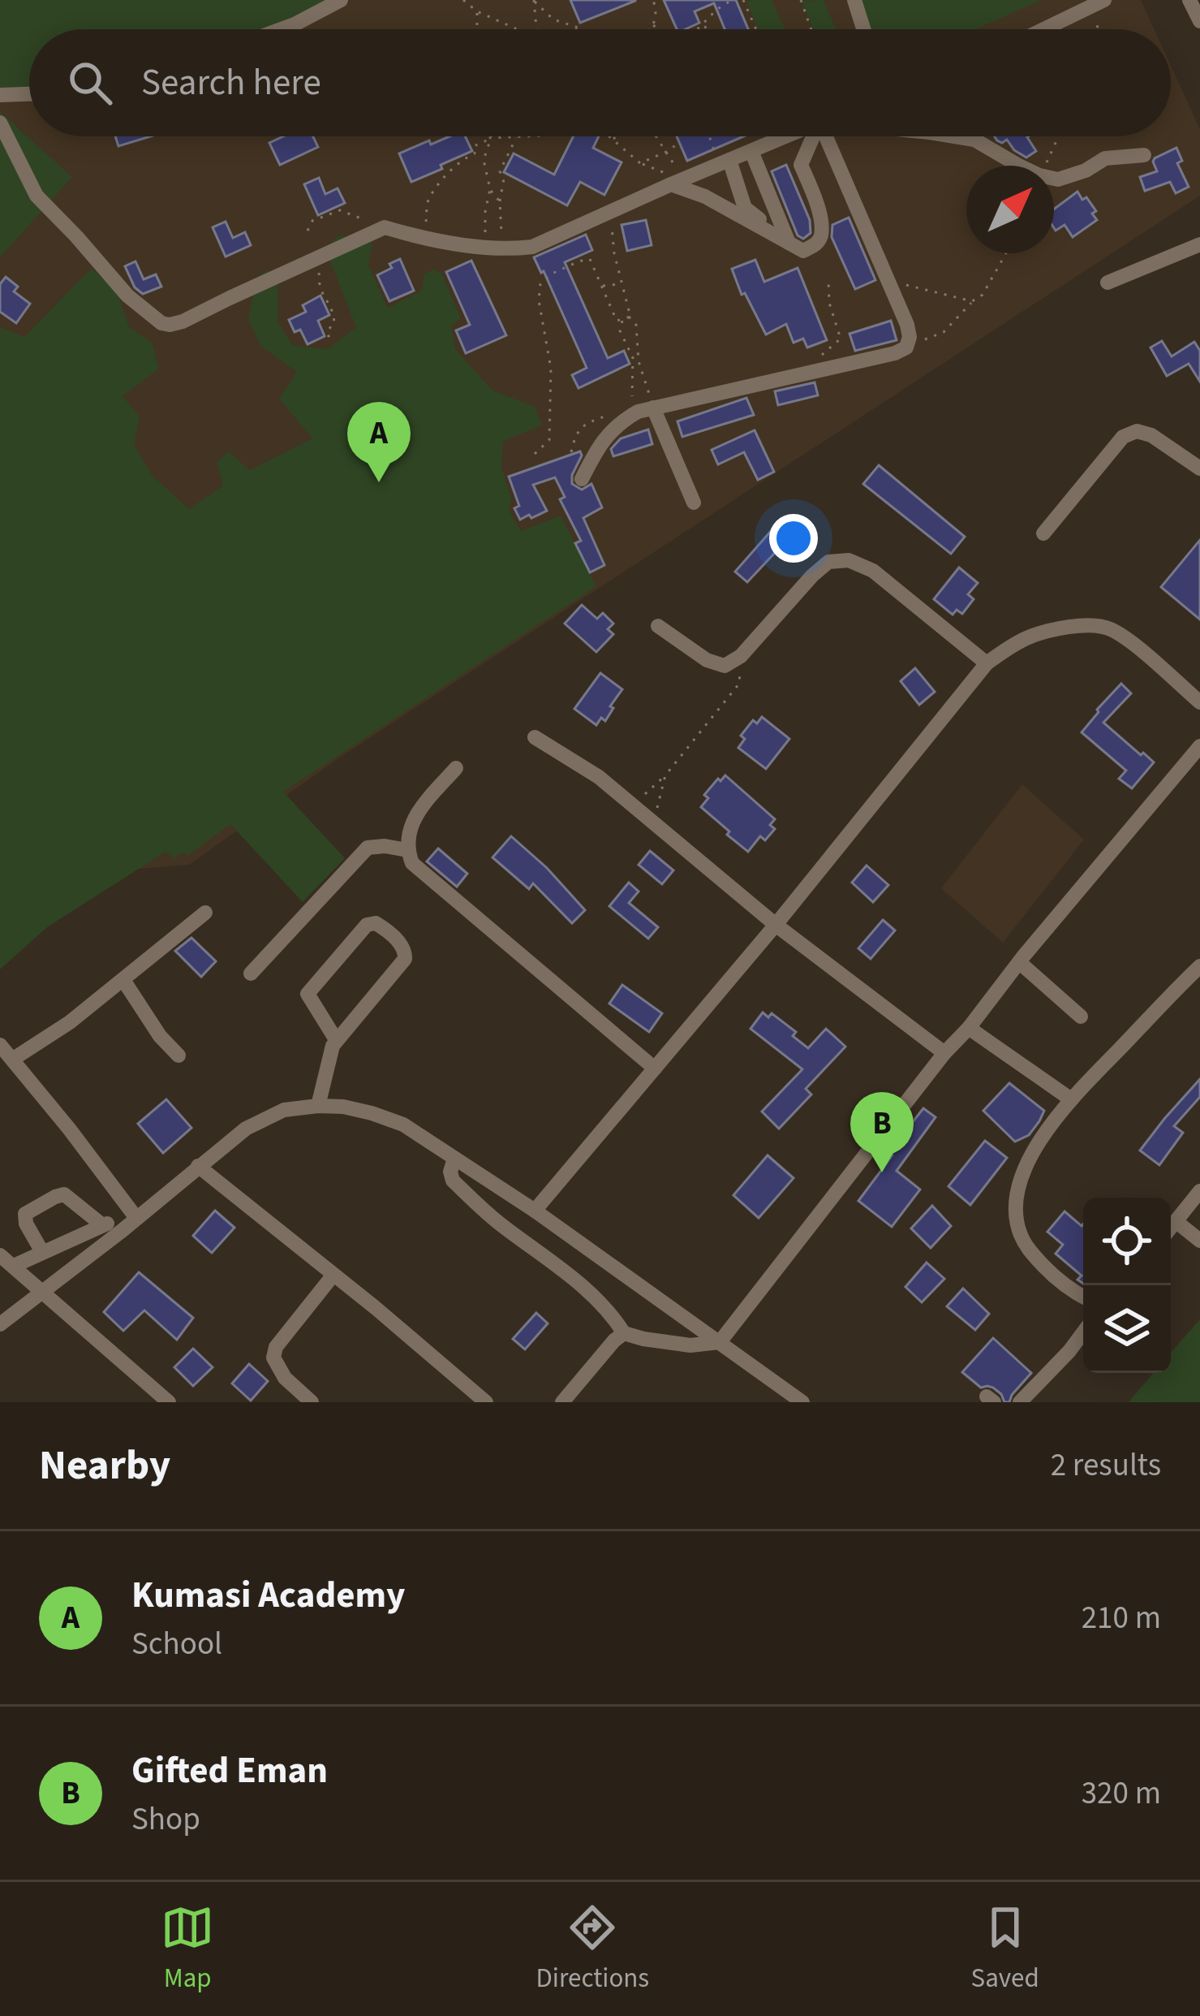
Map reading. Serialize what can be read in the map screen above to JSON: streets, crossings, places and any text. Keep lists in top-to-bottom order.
{
  "north": "top right",
  "page": {
    "search": "Search here",
    "pins": ["A", "B"],
    "heading": ["Nearby", "2 results"],
    "list": [
      {
        "mark": "A",
        "name": "Kumasi Academy",
        "note": "School",
        "value": "210 m"
      },
      {
        "mark": "B",
        "name": "Gifted Eman",
        "note": "Shop",
        "value": "320 m"
      }
    ],
    "nav": ["Map", "Directions", "Saved"]
  }
}
